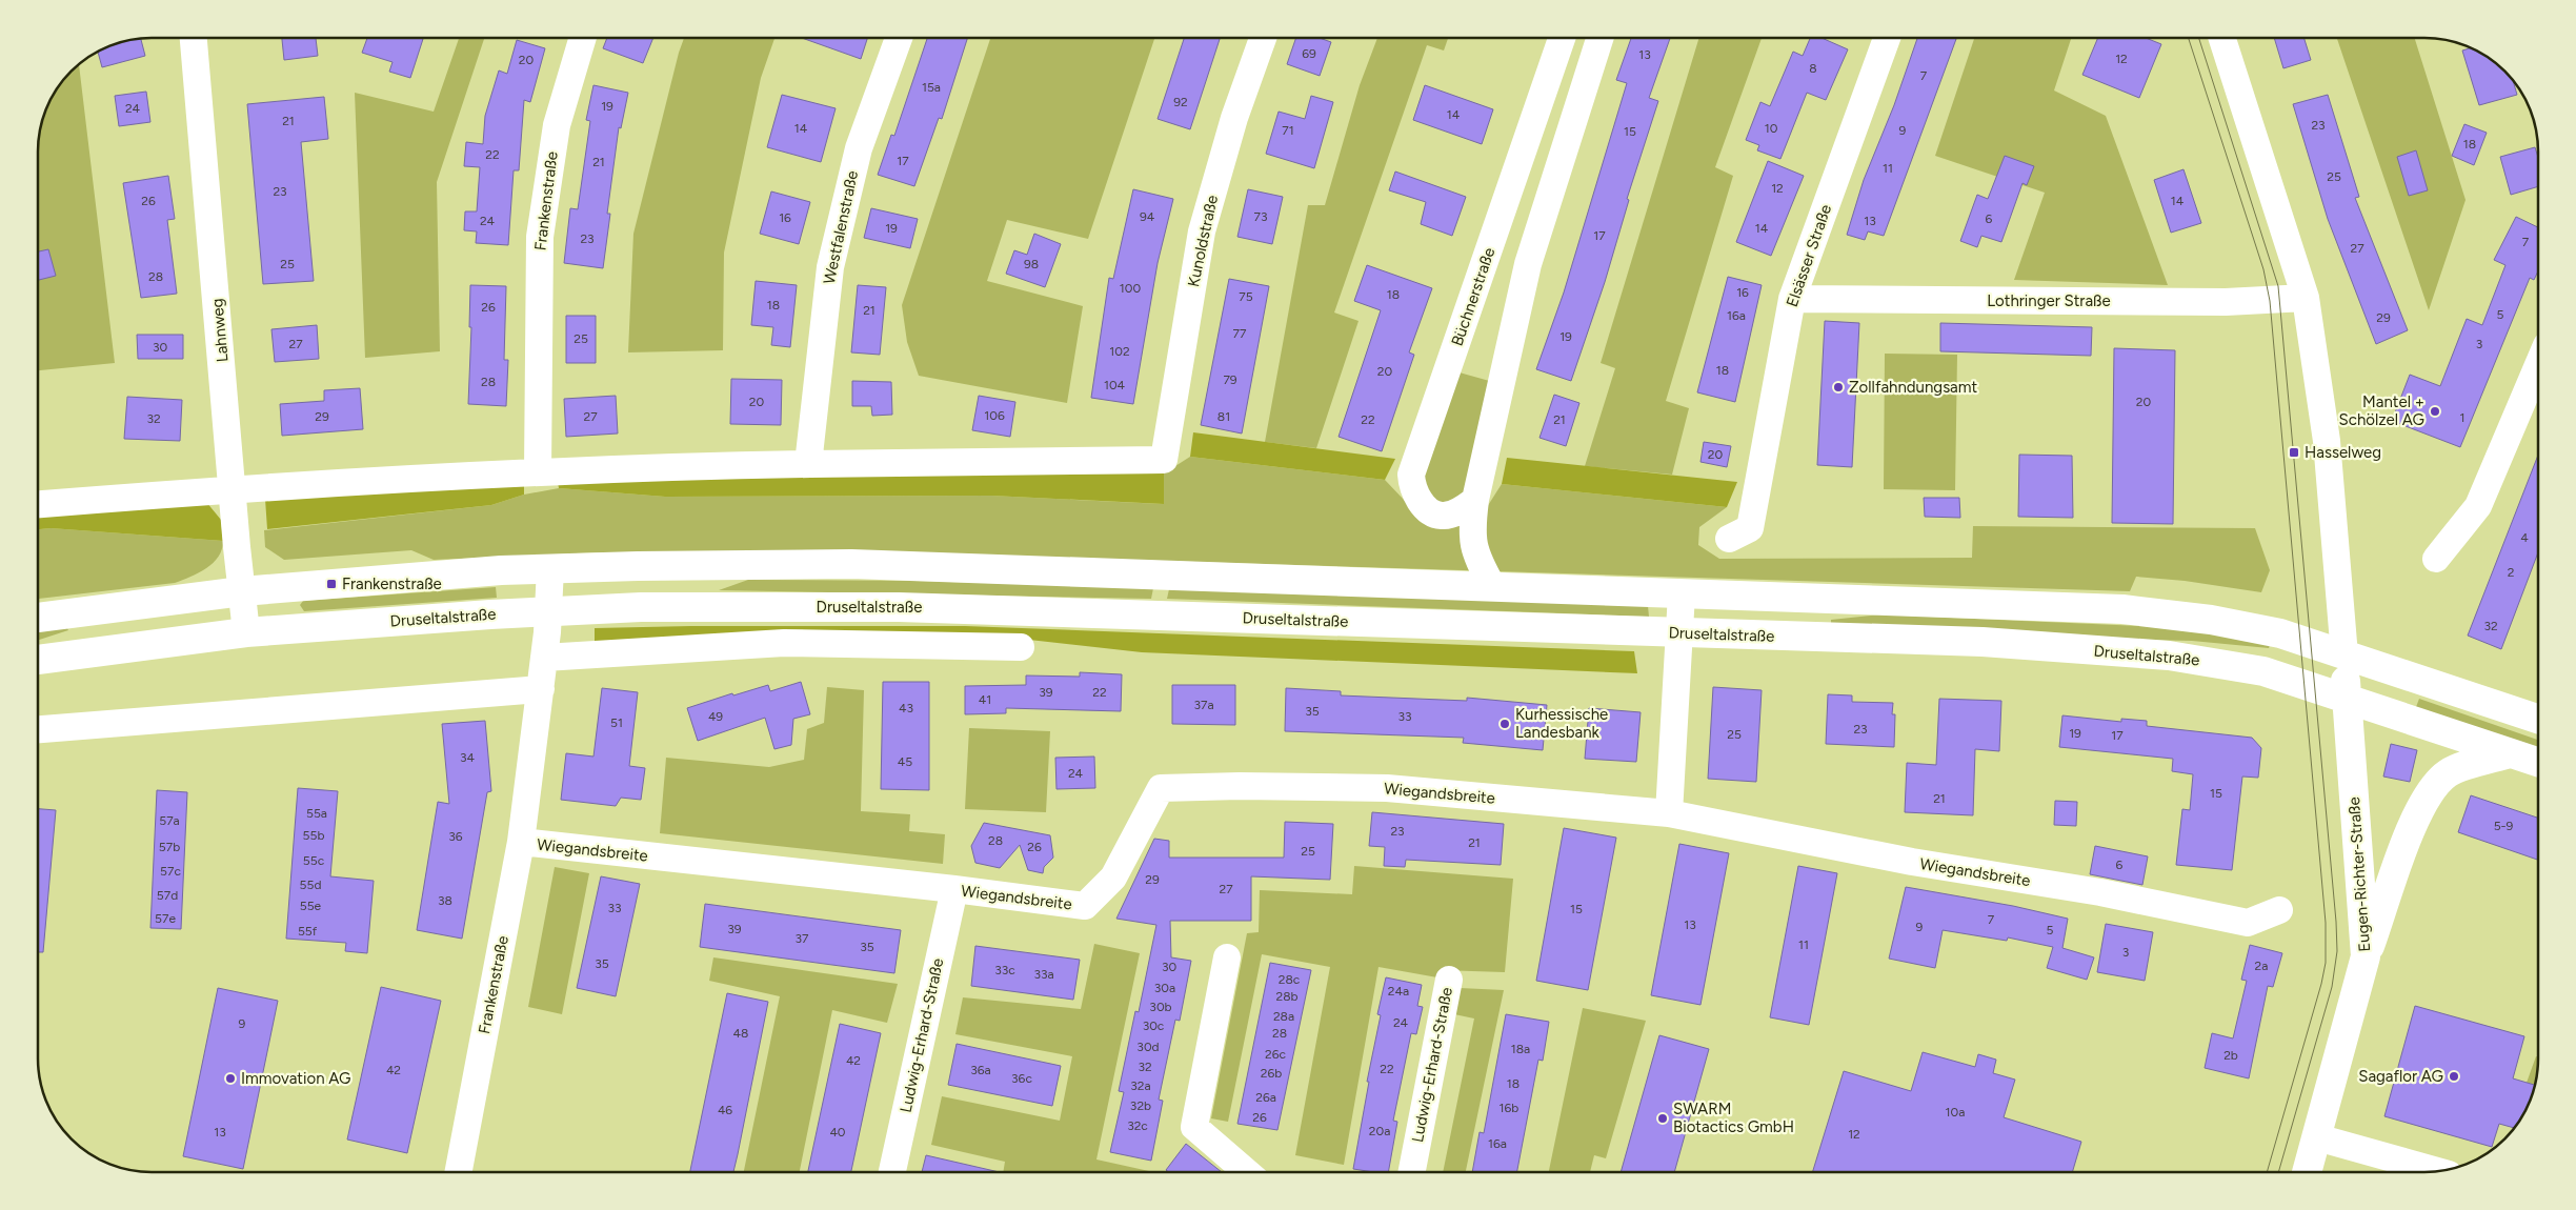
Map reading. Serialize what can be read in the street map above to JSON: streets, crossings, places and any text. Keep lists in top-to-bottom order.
{
  "streets": {
    "main road": ["Druseltalstraße", "Eugen-Richter-Straße"],
    "street": [
      "Frankenstraße",
      "Westfalenstraße",
      "Kunoldstraße",
      "Elsässer Straße",
      "Büchnerstraße",
      "Lothringer Straße",
      "Lahnweg",
      "Wiegandsbreite",
      "Ludwig-Erhard-Straße"
    ]
  },
  "crossings": [
    ["Frankenstraße", "Druseltalstraße"],
    ["Frankenstraße", "Wiegandsbreite"],
    ["Westfalenstraße", "Kunoldstraße"],
    ["Elsässer Straße", "Lothringer Straße"],
    ["Lahnweg", "Druseltalstraße"],
    ["Druseltalstraße", "Eugen-Richter-Straße"],
    ["Wiegandsbreite", "Ludwig-Erhard-Straße"]
  ],
  "places": {
    "other": [
      "Zollfahndungsamt",
      "Mantel + Schölzel AG",
      "Kurhessische Landesbank",
      "Sagaflor AG",
      "Immovation AG",
      "SWARM Biotactics GmbH"
    ],
    "transit": ["Hasselweg", "Frankenstraße"]
  },
  "house_numbers": [
    "69",
    "13",
    "12",
    "20",
    "8",
    "7",
    "15a",
    "92",
    "19",
    "24",
    "14",
    "21",
    "23",
    "14",
    "10",
    "71",
    "9",
    "15",
    "18",
    "22",
    "17",
    "21",
    "11",
    "25",
    "12",
    "23",
    "26",
    "14",
    "94",
    "73",
    "16",
    "6",
    "24",
    "13",
    "19",
    "14",
    "17",
    "23",
    "7",
    "27",
    "25",
    "98",
    "28",
    "100",
    "16",
    "18",
    "75",
    "18",
    "26",
    "21",
    "5",
    "16a",
    "29",
    "77",
    "19",
    "25",
    "27",
    "3",
    "30",
    "102",
    "18",
    "20",
    "79",
    "28",
    "104",
    "20",
    "20",
    "106",
    "29",
    "27",
    "81",
    "1",
    "32",
    "22",
    "21",
    "20",
    "4",
    "2",
    "32",
    "39",
    "22",
    "41",
    "37a",
    "43",
    "35",
    "49",
    "33",
    "51",
    "23",
    "19",
    "25",
    "17",
    "34",
    "45",
    "24",
    "15",
    "21",
    "55a",
    "57a",
    "5-9",
    "23",
    "55b",
    "36",
    "28",
    "21",
    "57b",
    "26",
    "25",
    "55c",
    "6",
    "57c",
    "29",
    "55d",
    "27",
    "57d",
    "38",
    "55e",
    "33",
    "15",
    "57e",
    "7",
    "13",
    "9",
    "39",
    "5",
    "55f",
    "37",
    "11",
    "35",
    "3",
    "35",
    "2a",
    "30",
    "33c",
    "33a",
    "28c",
    "30a",
    "24a",
    "28b",
    "30b",
    "28a",
    "24",
    "9",
    "30c",
    "48",
    "28",
    "30d",
    "18a",
    "26c",
    "2b",
    "42",
    "32",
    "22",
    "42",
    "36a",
    "26b",
    "36c",
    "18",
    "32a",
    "26a",
    "32b",
    "16b",
    "46",
    "10a",
    "26",
    "32c",
    "20a",
    "13",
    "40",
    "12",
    "16a"
  ]
}
